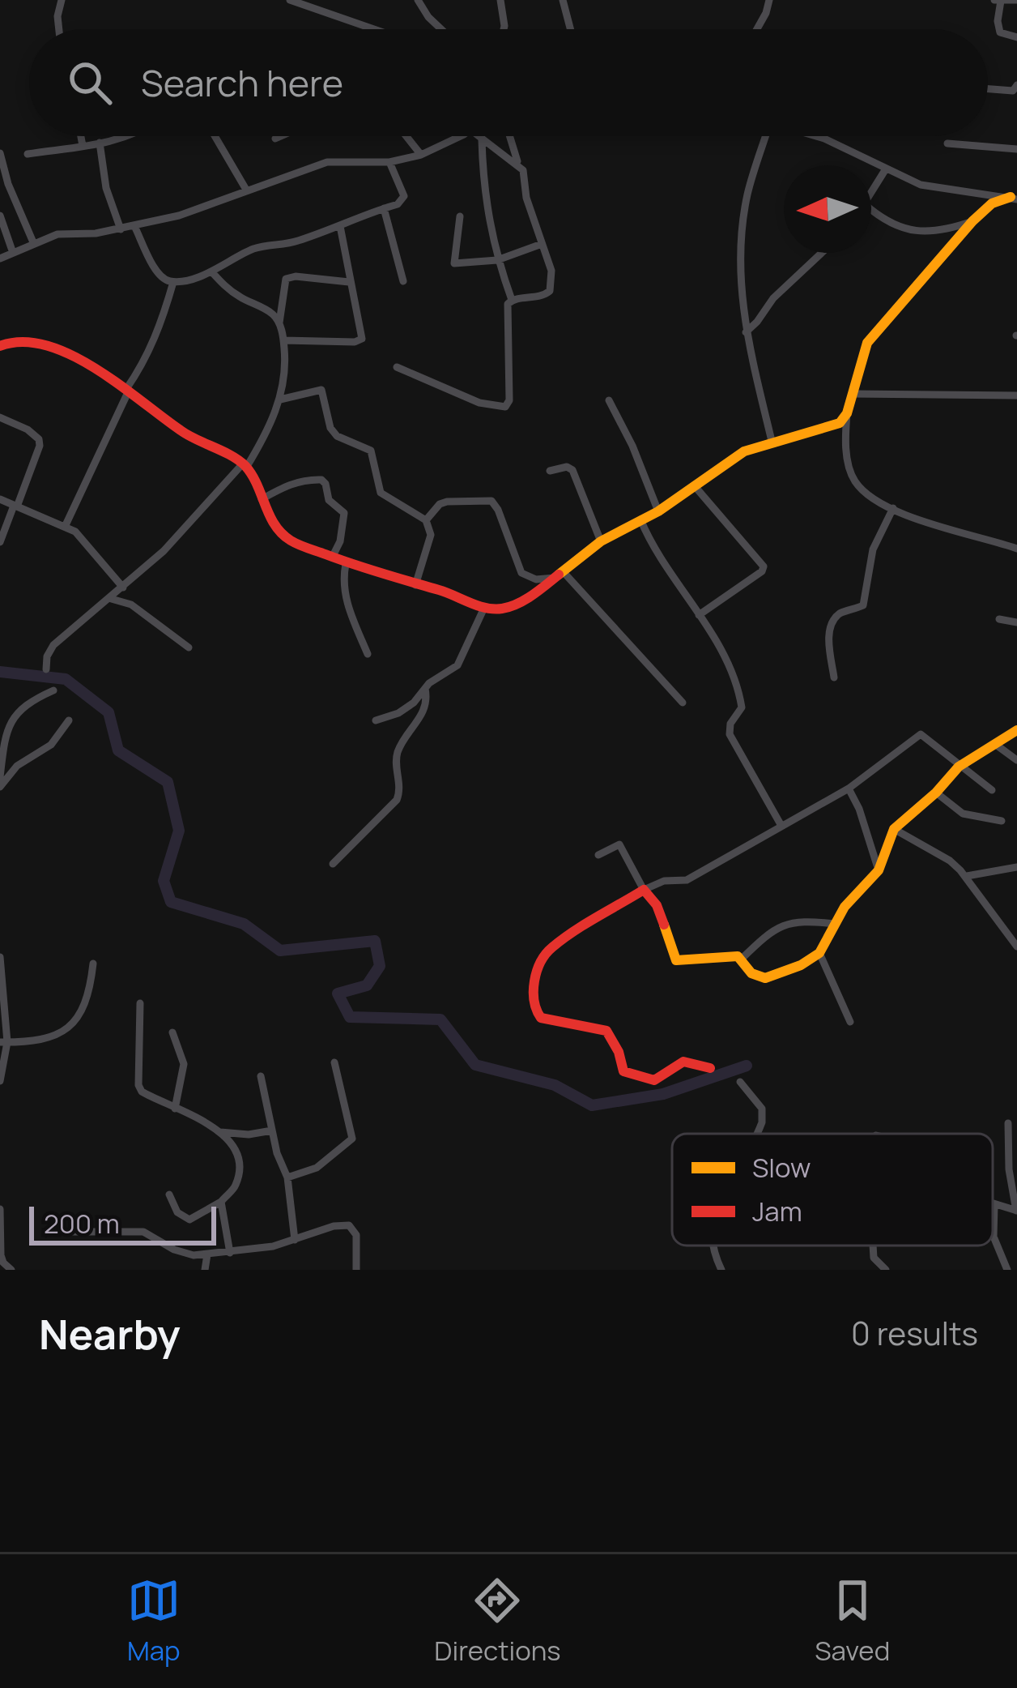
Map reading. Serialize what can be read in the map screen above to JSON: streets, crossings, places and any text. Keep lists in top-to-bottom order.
{
  "legend": ["Slow", "Jam"],
  "scale_bar": "200 m",
  "north": "left",
  "page": {
    "search": "Search here",
    "scale": "200 m",
    "heading": ["Nearby", "0 results"],
    "nav": ["Map", "Directions", "Saved"]
  }
}
